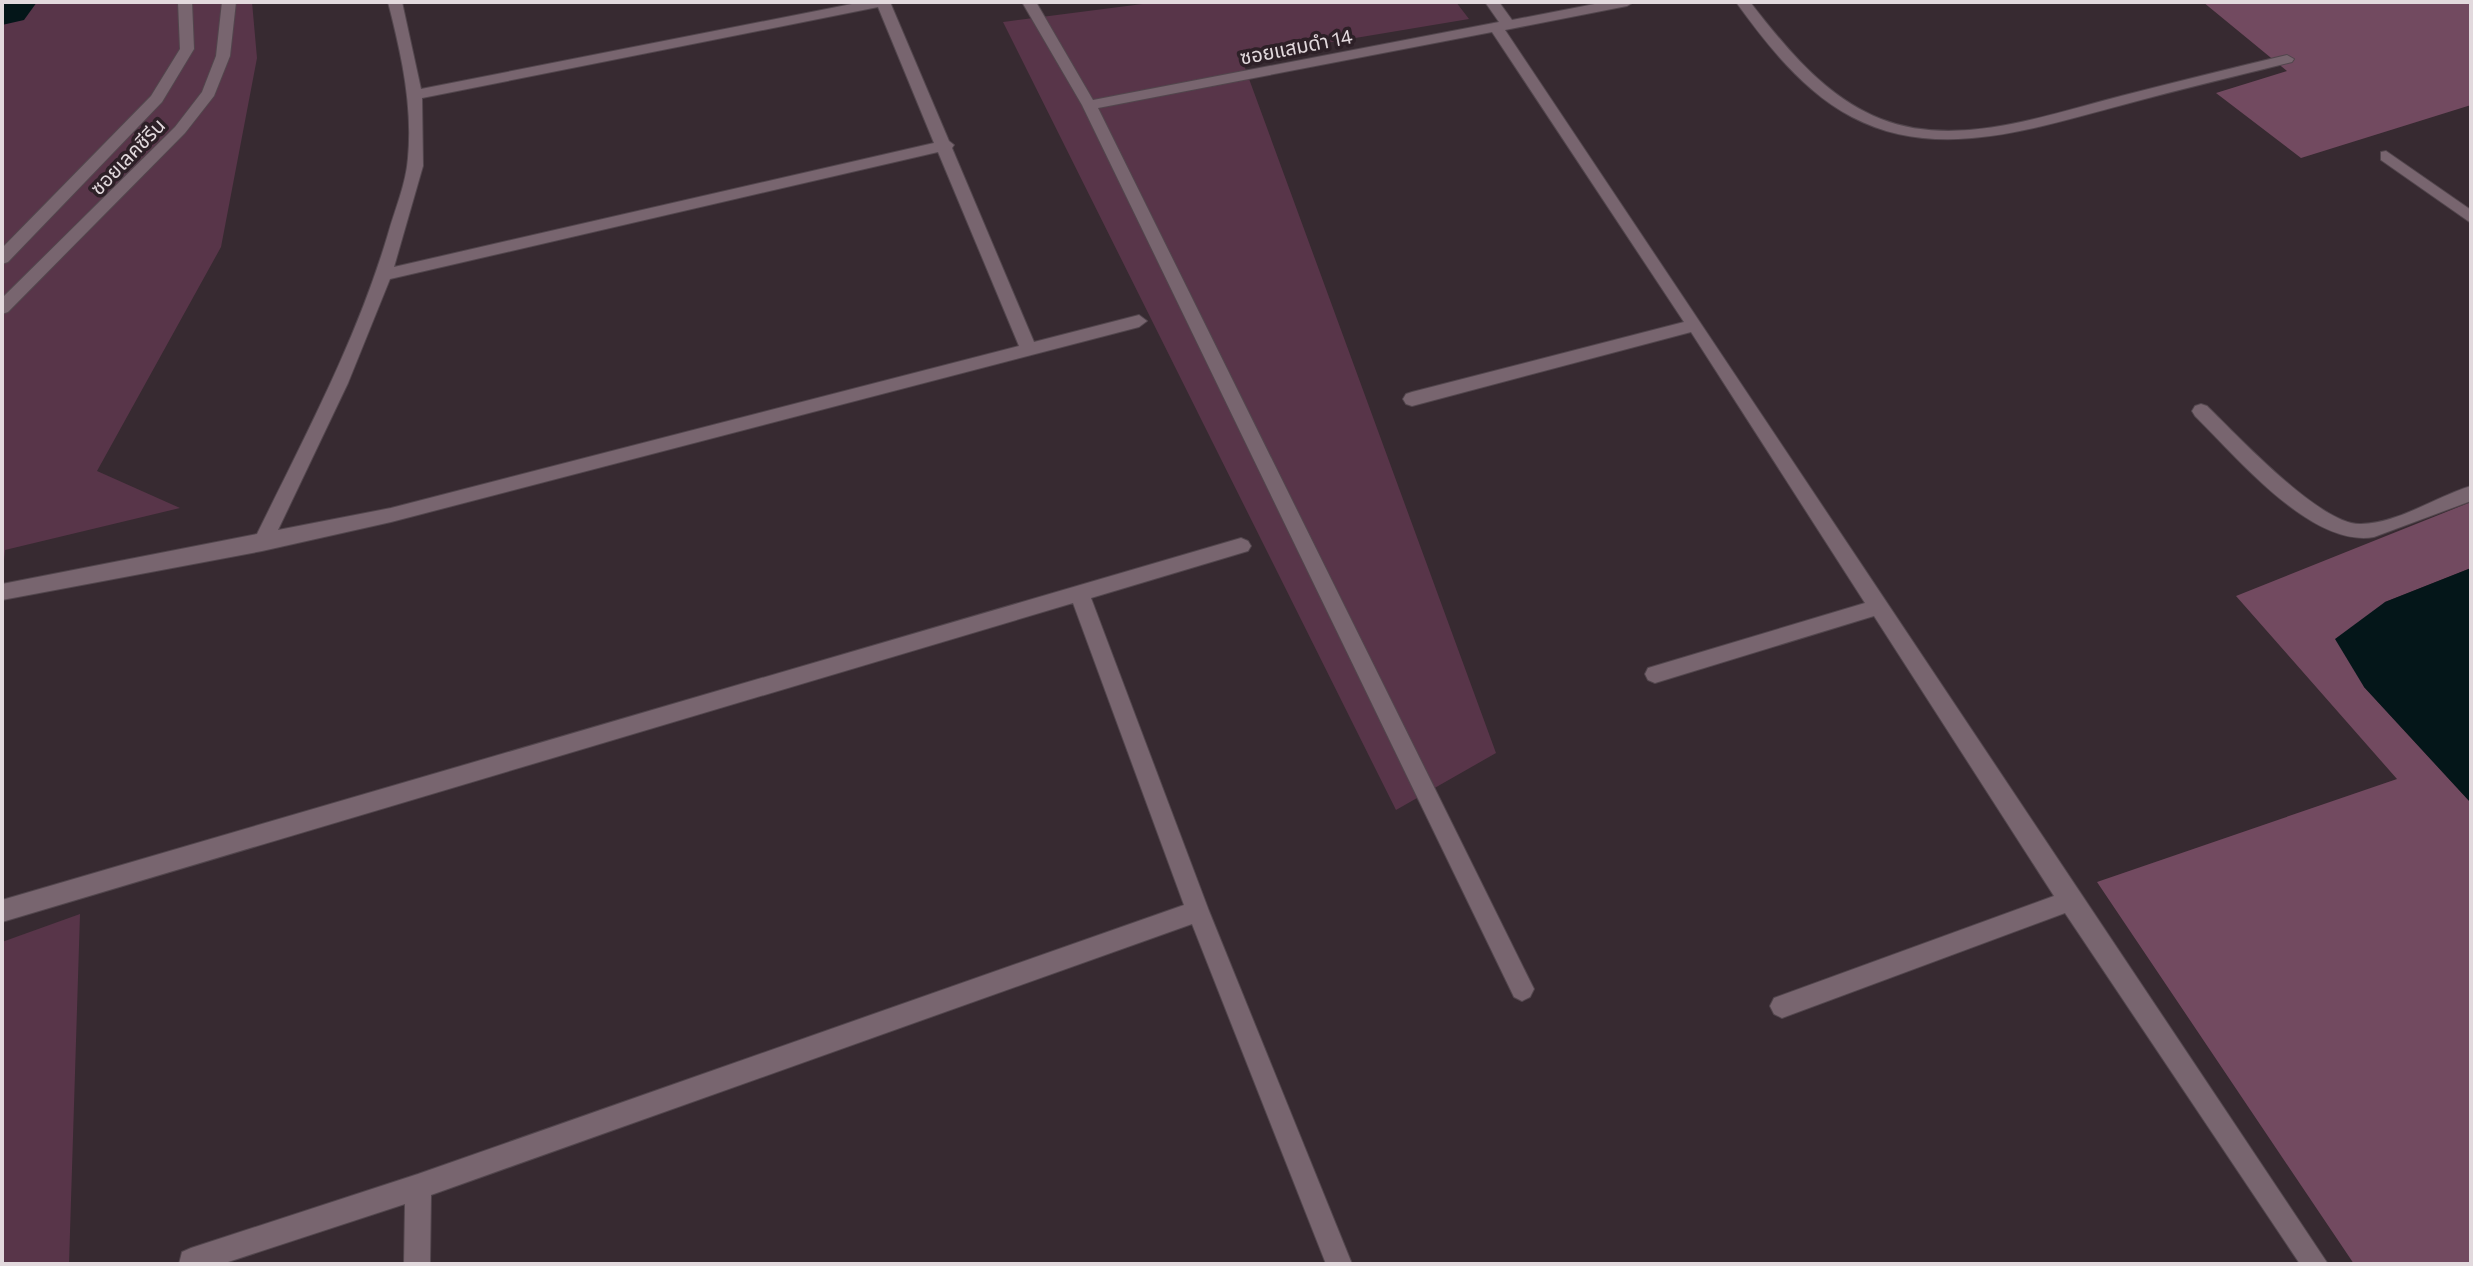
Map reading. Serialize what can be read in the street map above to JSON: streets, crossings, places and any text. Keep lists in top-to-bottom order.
{
  "streets": {
    "street": ["ซอยแสมดำ 14", "ซอยเลคซีรีน"]
  }
}
